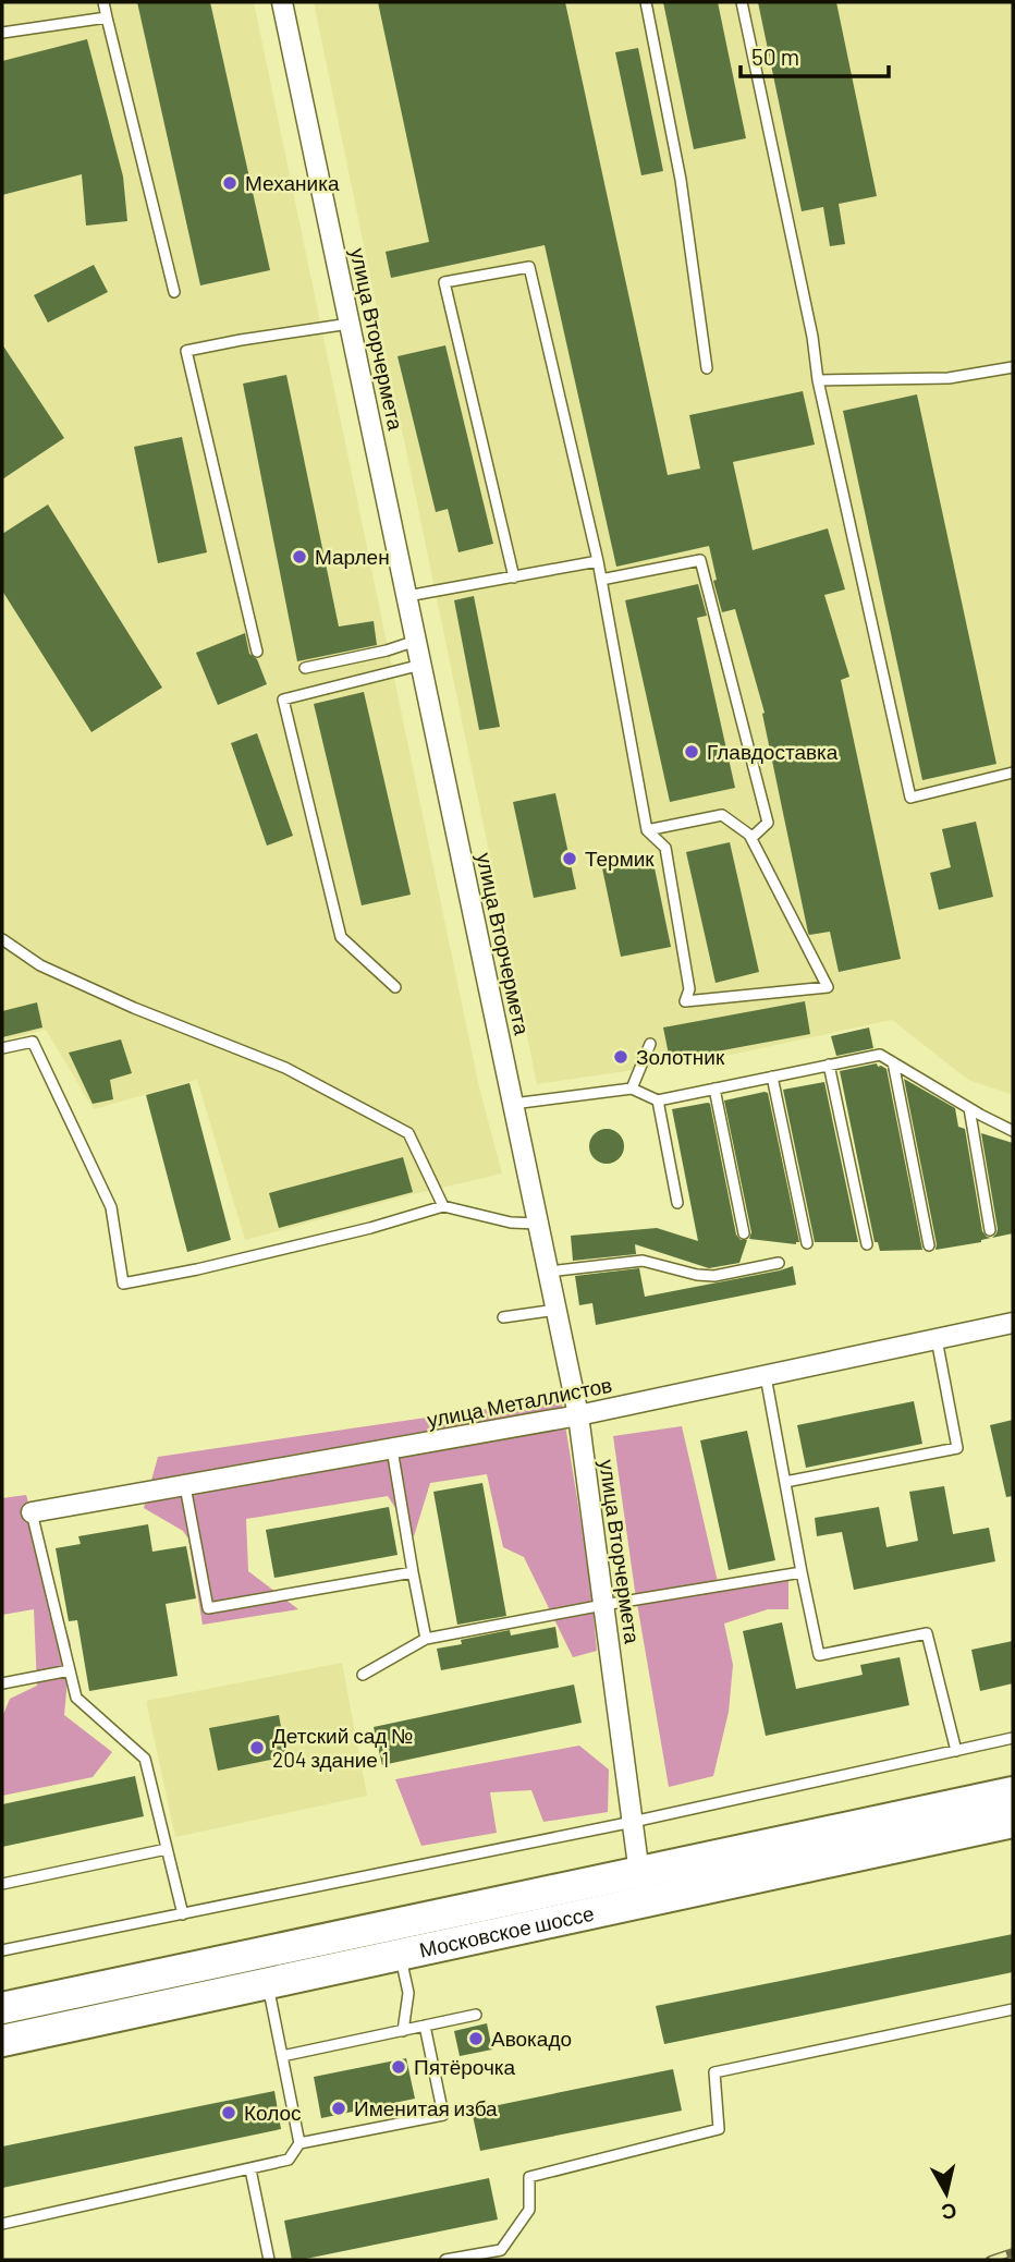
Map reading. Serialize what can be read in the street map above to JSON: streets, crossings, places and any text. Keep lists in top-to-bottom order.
{
  "streets": {
    "main road": ["Московское шоссе"],
    "street": ["улица Вторчермета", "улица Металлистов"]
  },
  "crossings": [
    ["улица Вторчермета", "улица Металлистов"],
    ["улица Вторчермета", "Московское шоссе"]
  ],
  "places": [
    "Механика",
    "Марлен",
    "Главдоставка",
    "Термик",
    "Золотник",
    "Детский сад № 204 здание 1",
    "Авокадо",
    "Пятёрочка",
    "Именитая изба",
    "Колос"
  ],
  "scale_bar": "50 m",
  "north": "bottom"
}
